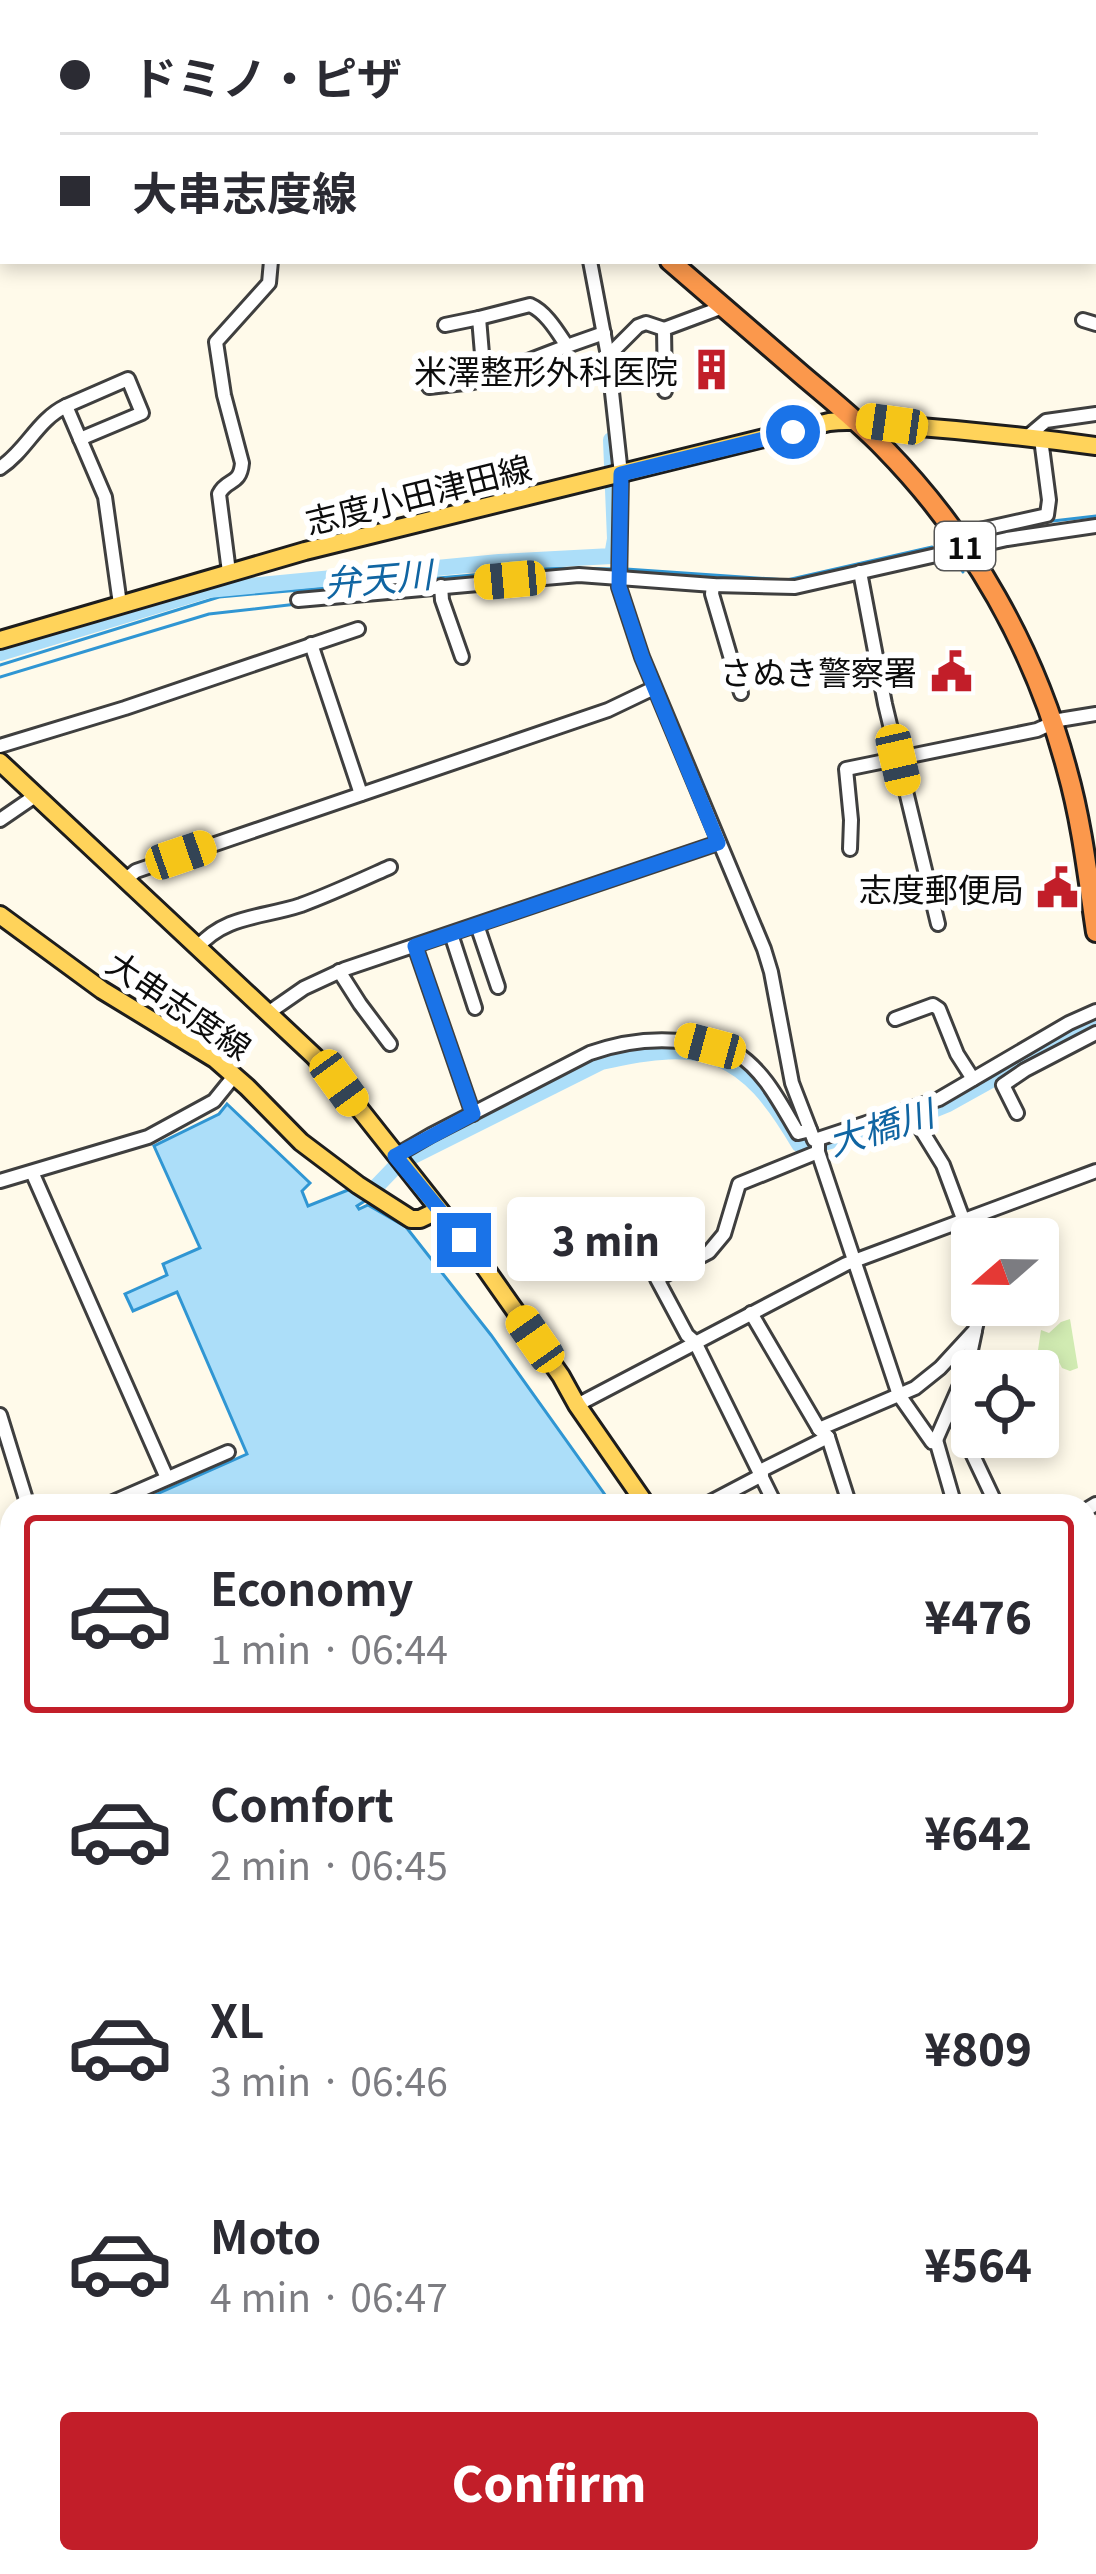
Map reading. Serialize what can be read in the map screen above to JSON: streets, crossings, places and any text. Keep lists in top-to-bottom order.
{
  "streets": {
    "highway": ["11"],
    "main road": ["志度小田津田線", "大串志度線"]
  },
  "crossings": [
    ["志度小田津田線", "11"]
  ],
  "water": ["弁天川", "大橋川"],
  "places": {
    "building": ["米澤整形外科医院"],
    "public building": ["さぬき警察署", "志度郵便局"]
  },
  "north": "left",
  "page": {
    "banner": ["ドミノ・ピザ", "大串志度線"],
    "bubble": "3 min",
    "list": [
      {
        "name": "Economy",
        "note": "1 min · 06:44",
        "value": "¥476"
      },
      {
        "name": "Comfort",
        "note": "2 min · 06:45",
        "value": "¥642"
      },
      {
        "name": "XL",
        "note": "3 min · 06:46",
        "value": "¥809"
      },
      {
        "name": "Moto",
        "note": "4 min · 06:47",
        "value": "¥564"
      }
    ],
    "buttons": "Confirm"
  }
}
